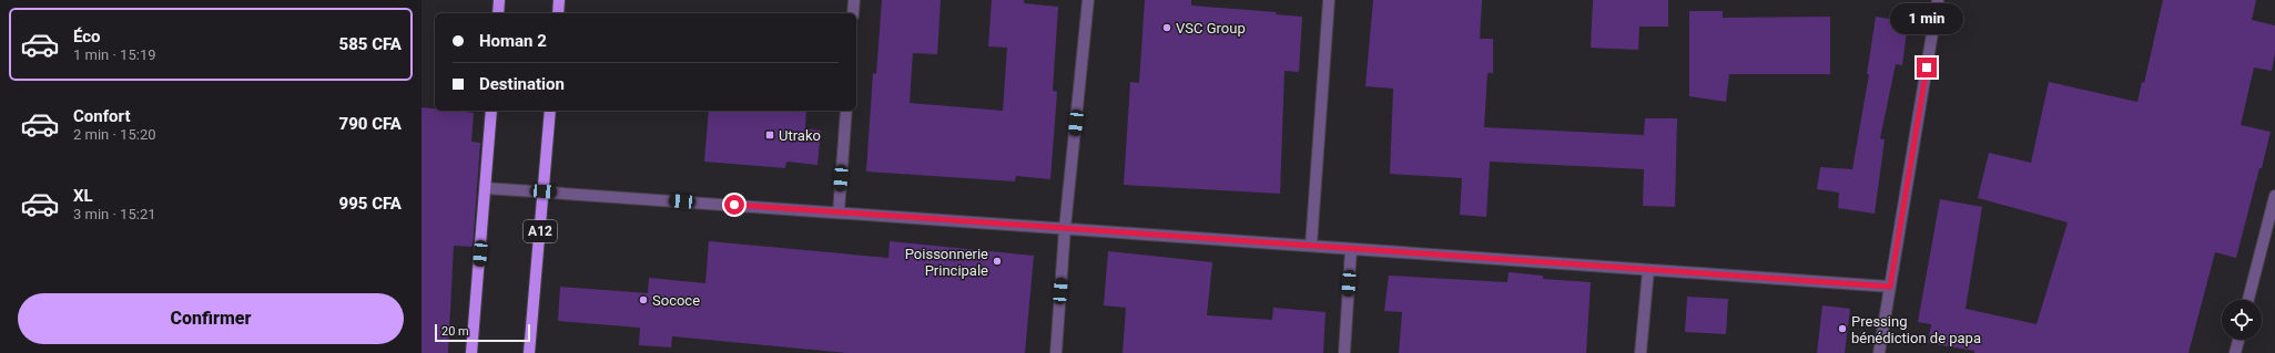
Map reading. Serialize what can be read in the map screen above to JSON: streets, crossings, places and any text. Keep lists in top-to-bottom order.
{
  "streets": {
    "main road": ["A12"]
  },
  "places": {
    "other": [
      "VSC Group",
      "Poissonnerie Principale",
      "Sococe",
      "Pressing bénédiction de papa"
    ],
    "transit": ["Utrako"]
  },
  "scale_bar": "20 m",
  "page": {
    "bubble": "1 min",
    "list": [
      {
        "name": "Éco",
        "note": "1 min · 15:19",
        "value": "585 CFA"
      },
      {
        "name": "Confort",
        "note": "2 min · 15:20",
        "value": "790 CFA"
      },
      {
        "name": "XL",
        "note": "3 min · 15:21",
        "value": "995 CFA"
      }
    ],
    "banner": ["Homan 2", "Destination"],
    "buttons": "Confirmer",
    "scale": "20 m"
  }
}
